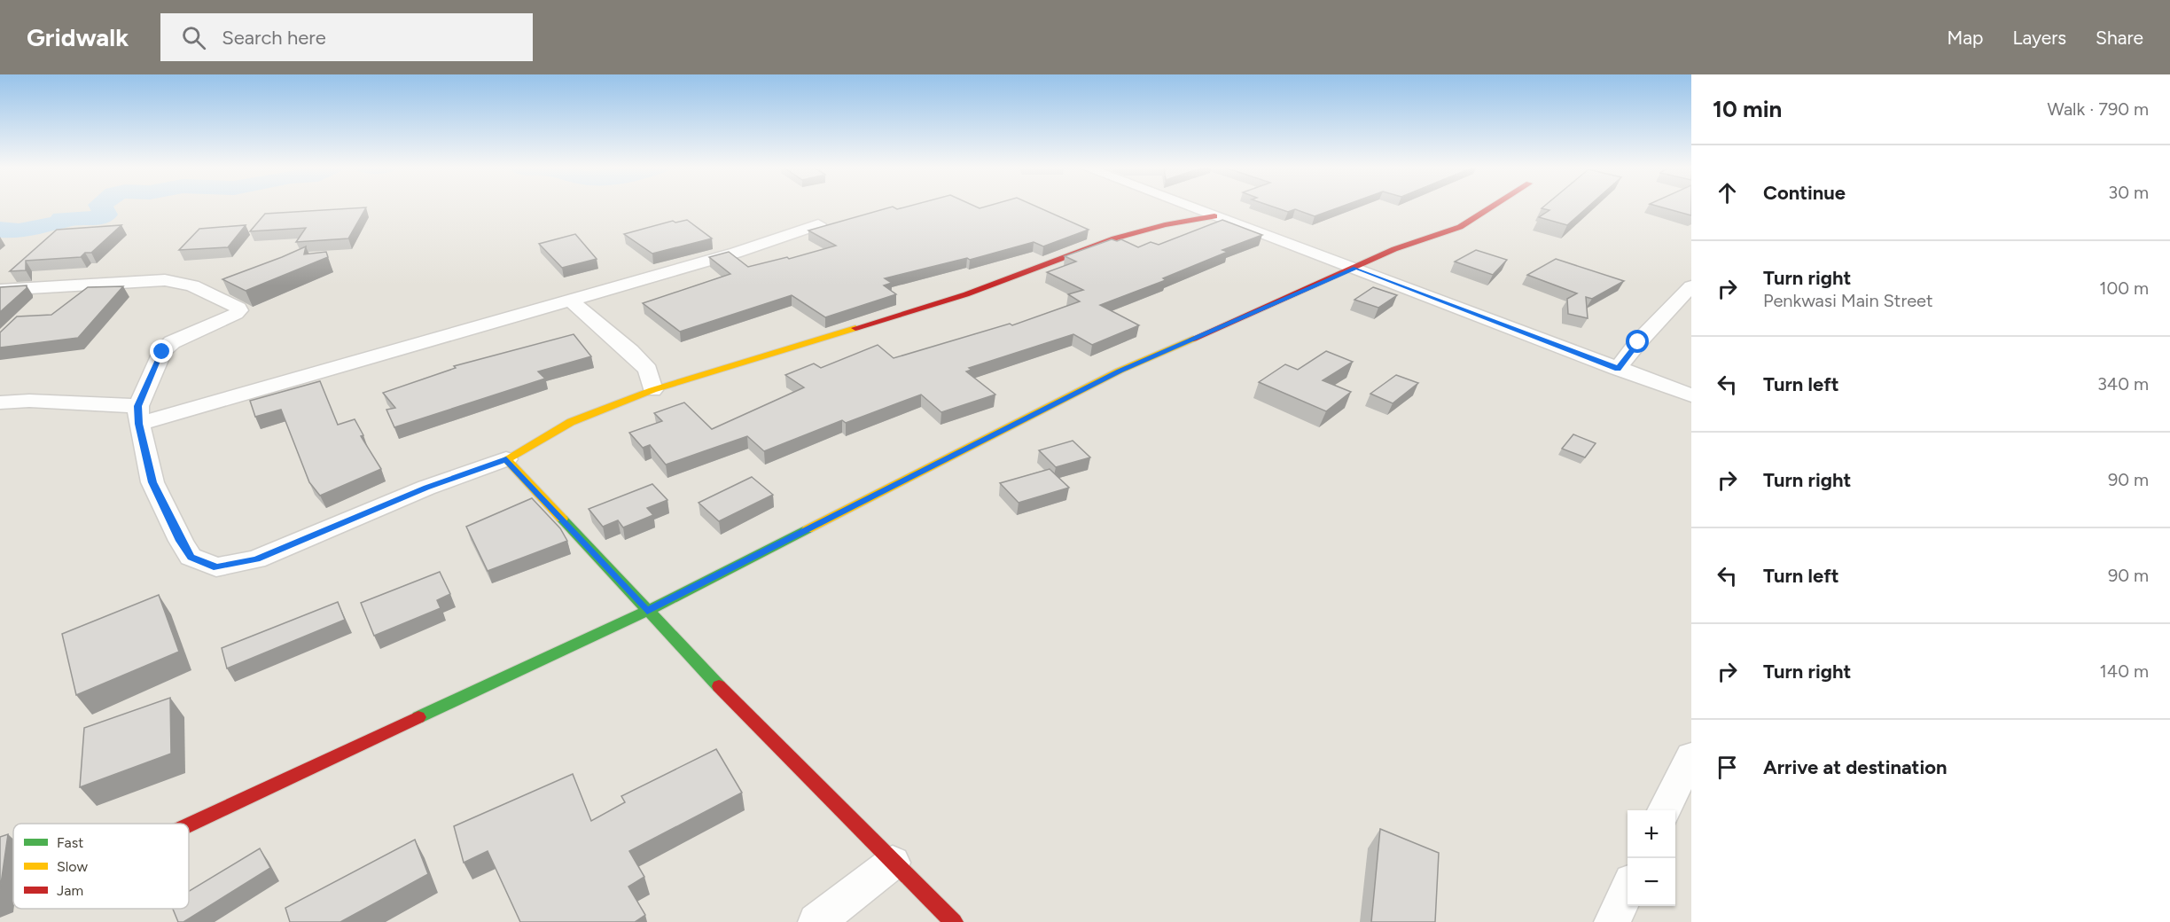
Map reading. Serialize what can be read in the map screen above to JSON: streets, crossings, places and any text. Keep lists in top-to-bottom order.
{
  "legend": ["Fast", "Slow", "Jam"],
  "page": {
    "header": "Gridwalk",
    "search": "Search here",
    "nav": ["Map", "Layers", "Share"],
    "heading": ["10 min", "Walk · 790 m"],
    "list": [
      ["Continue", "30 m"],
      ["Turn right", "Penkwasi Main Street", "100 m"],
      ["Turn left", "340 m"],
      ["Turn right", "90 m"],
      ["Turn left", "90 m"],
      ["Turn right", "140 m"],
      "Arrive at destination"
    ],
    "map_buttons": ["+", "−"]
  }
}
